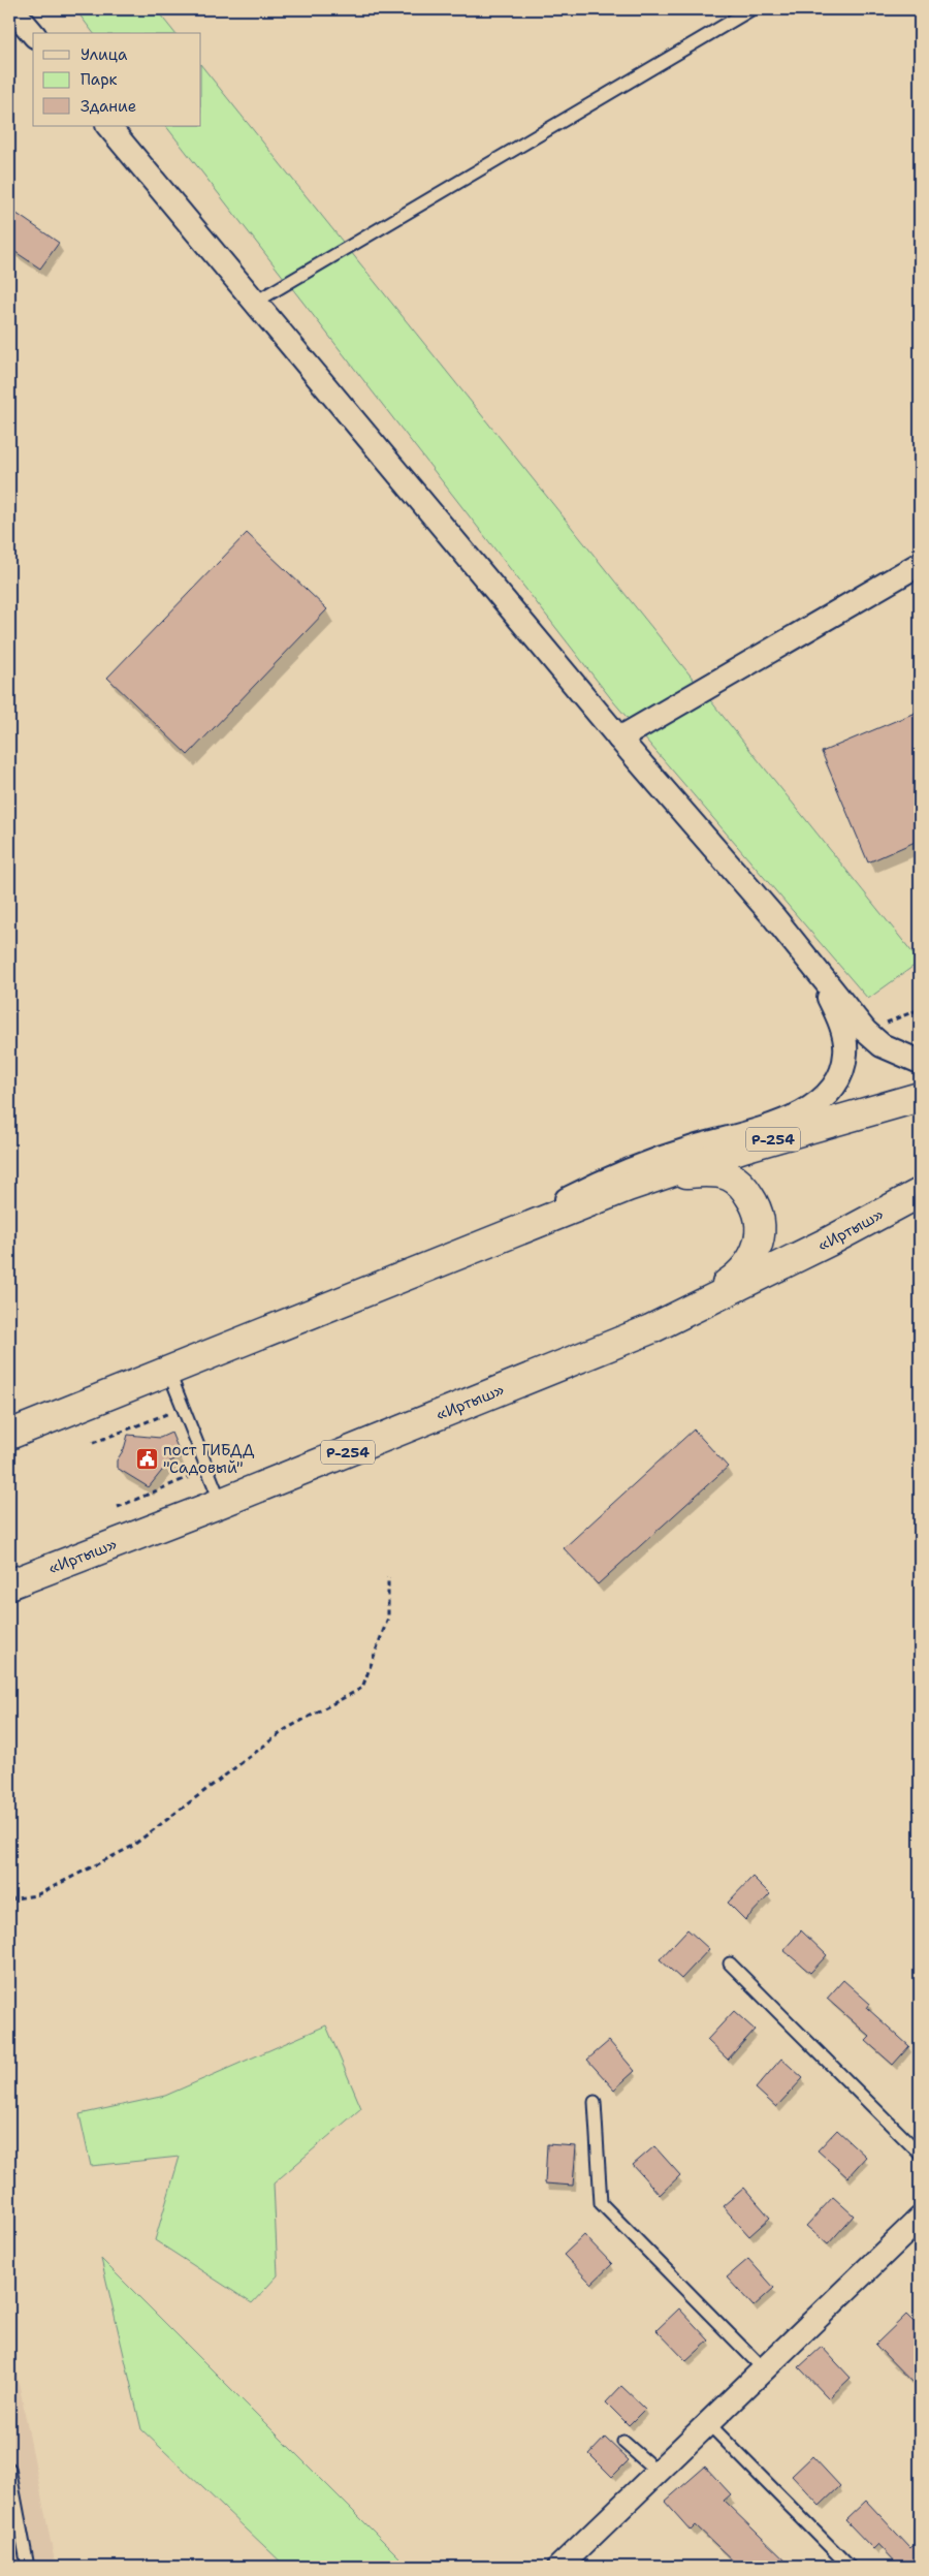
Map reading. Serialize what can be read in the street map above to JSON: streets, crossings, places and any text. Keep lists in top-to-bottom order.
{
  "streets": {
    "highway": ["Р-254", "«Иртыш»"]
  },
  "places": {
    "public building": ["пост ГИБДД \"Садовый\""]
  },
  "legend": ["Улица", "Парк", "Здание"]
}
